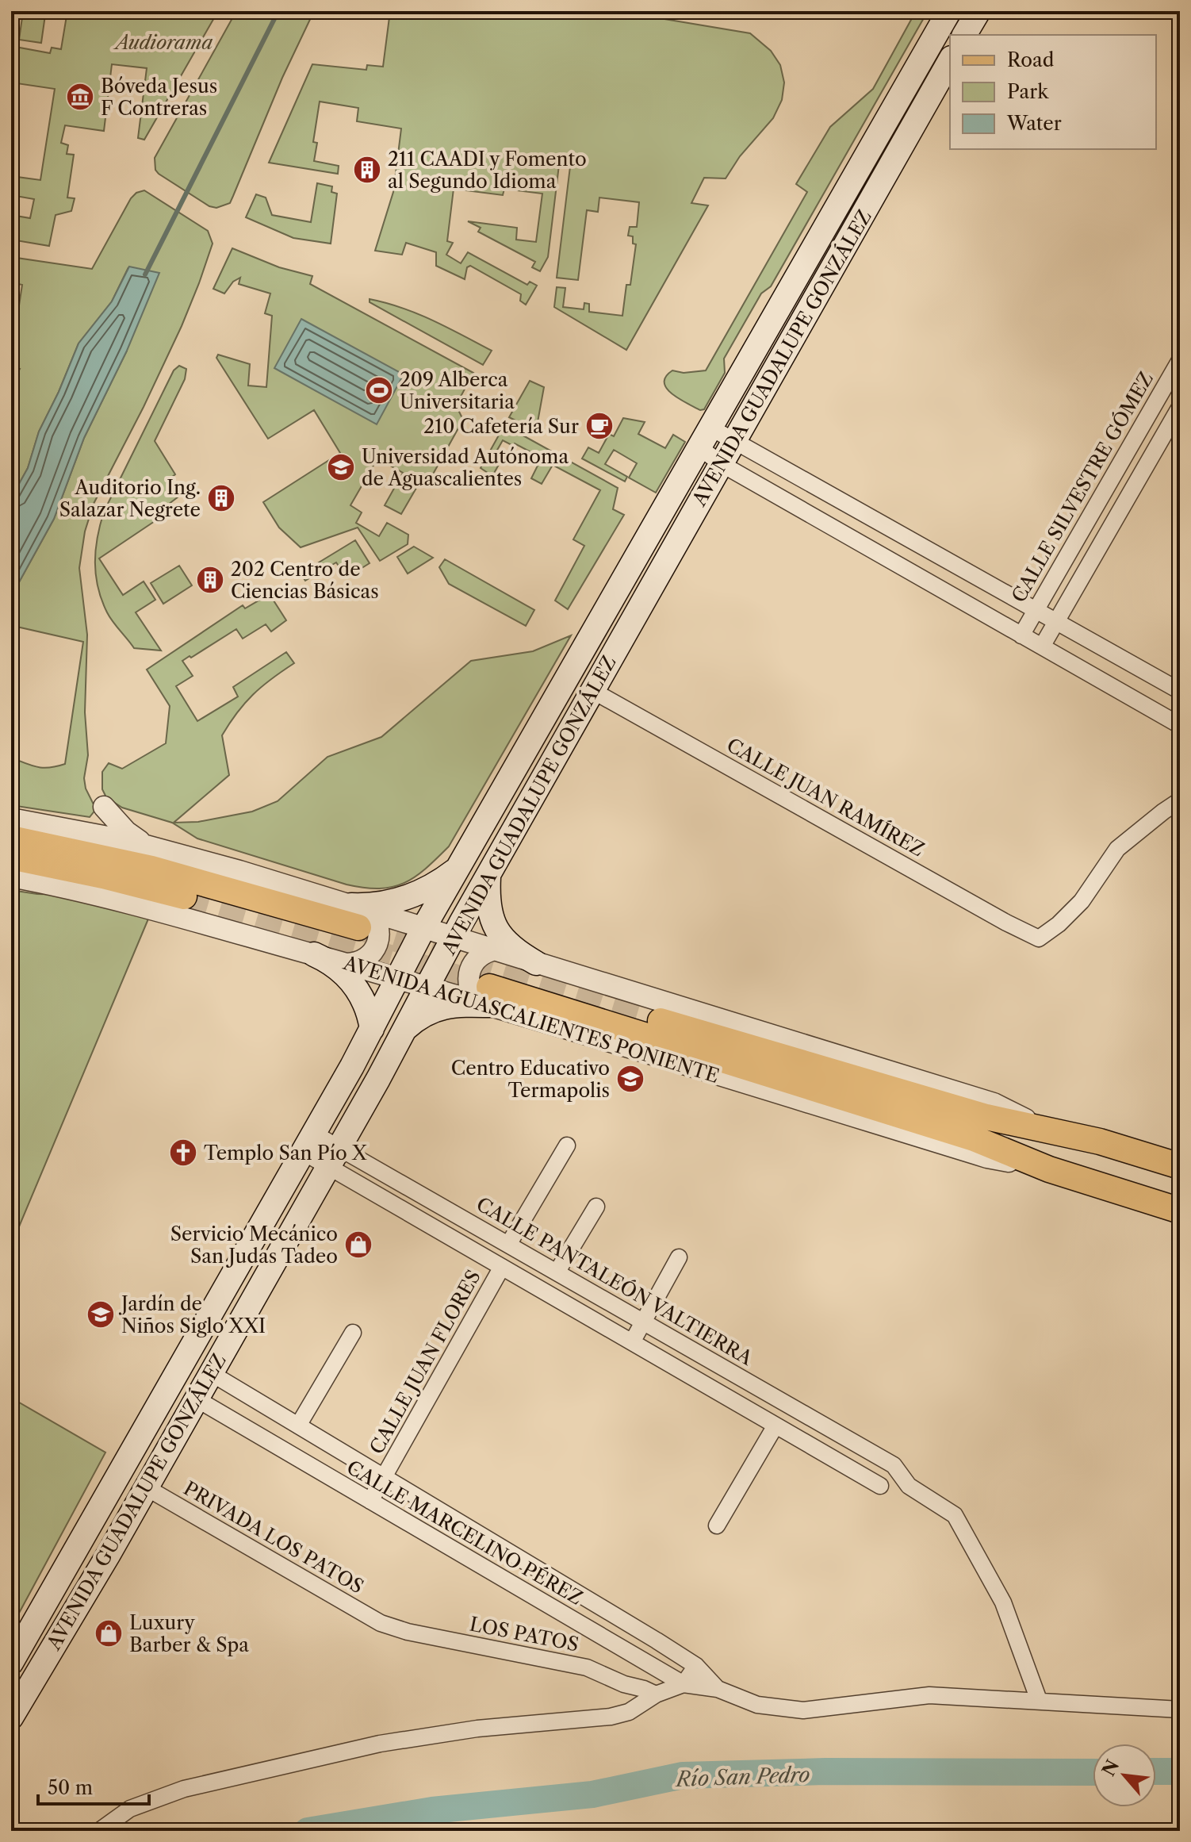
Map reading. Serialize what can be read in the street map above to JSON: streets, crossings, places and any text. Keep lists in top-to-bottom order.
{
  "streets": {
    "main road": ["AVENIDA GUADALUPE GONZÁLEZ", "AVENIDA AGUASCALIENTES PONIENTE"],
    "street": [
      "CALLE SILVESTRE GÓMEZ",
      "CALLE JUAN RAMÍREZ",
      "CALLE PANTALEÓN VALTIERRA",
      "CALLE JUAN FLORES",
      "CALLE MARCELINO PÉREZ",
      "PRIVADA LOS PATOS",
      "LOS PATOS"
    ]
  },
  "crossings": [
    ["AVENIDA GUADALUPE GONZÁLEZ", "CALLE JUAN RAMÍREZ"],
    ["AVENIDA GUADALUPE GONZÁLEZ", "AVENIDA AGUASCALIENTES PONIENTE"],
    ["AVENIDA GUADALUPE GONZÁLEZ", "CALLE PANTALEÓN VALTIERRA"],
    ["AVENIDA GUADALUPE GONZÁLEZ", "CALLE MARCELINO PÉREZ"],
    ["AVENIDA GUADALUPE GONZÁLEZ", "PRIVADA LOS PATOS"],
    ["CALLE PANTALEÓN VALTIERRA", "CALLE JUAN FLORES"],
    ["CALLE JUAN FLORES", "CALLE MARCELINO PÉREZ"],
    ["PRIVADA LOS PATOS", "LOS PATOS"]
  ],
  "water": ["Río San Pedro"],
  "parks": ["Audiorama"],
  "places": {
    "museum": ["Bóveda Jesus F Contreras"],
    "building": ["211 CAADI y Fomento al Segundo Idioma", "Auditorio Ing. Salazar Negrete", "202 Centro de Ciencias Básicas"],
    "sports": ["209 Alberca Universitaria"],
    "cafe": ["210 Cafetería Sur"],
    "school or university": ["Universidad Autónoma de Aguascalientes", "Centro Educativo Termapolis", "Jardín de Niños Siglo XXI"],
    "church": ["Templo San Pío X"],
    "shop": ["Servicio Mecánico San Judas Tadeo", "Luxury Barber & Spa"]
  },
  "legend": ["Road", "Park", "Water"],
  "scale_bar": "50 m",
  "north": "top left"
}
